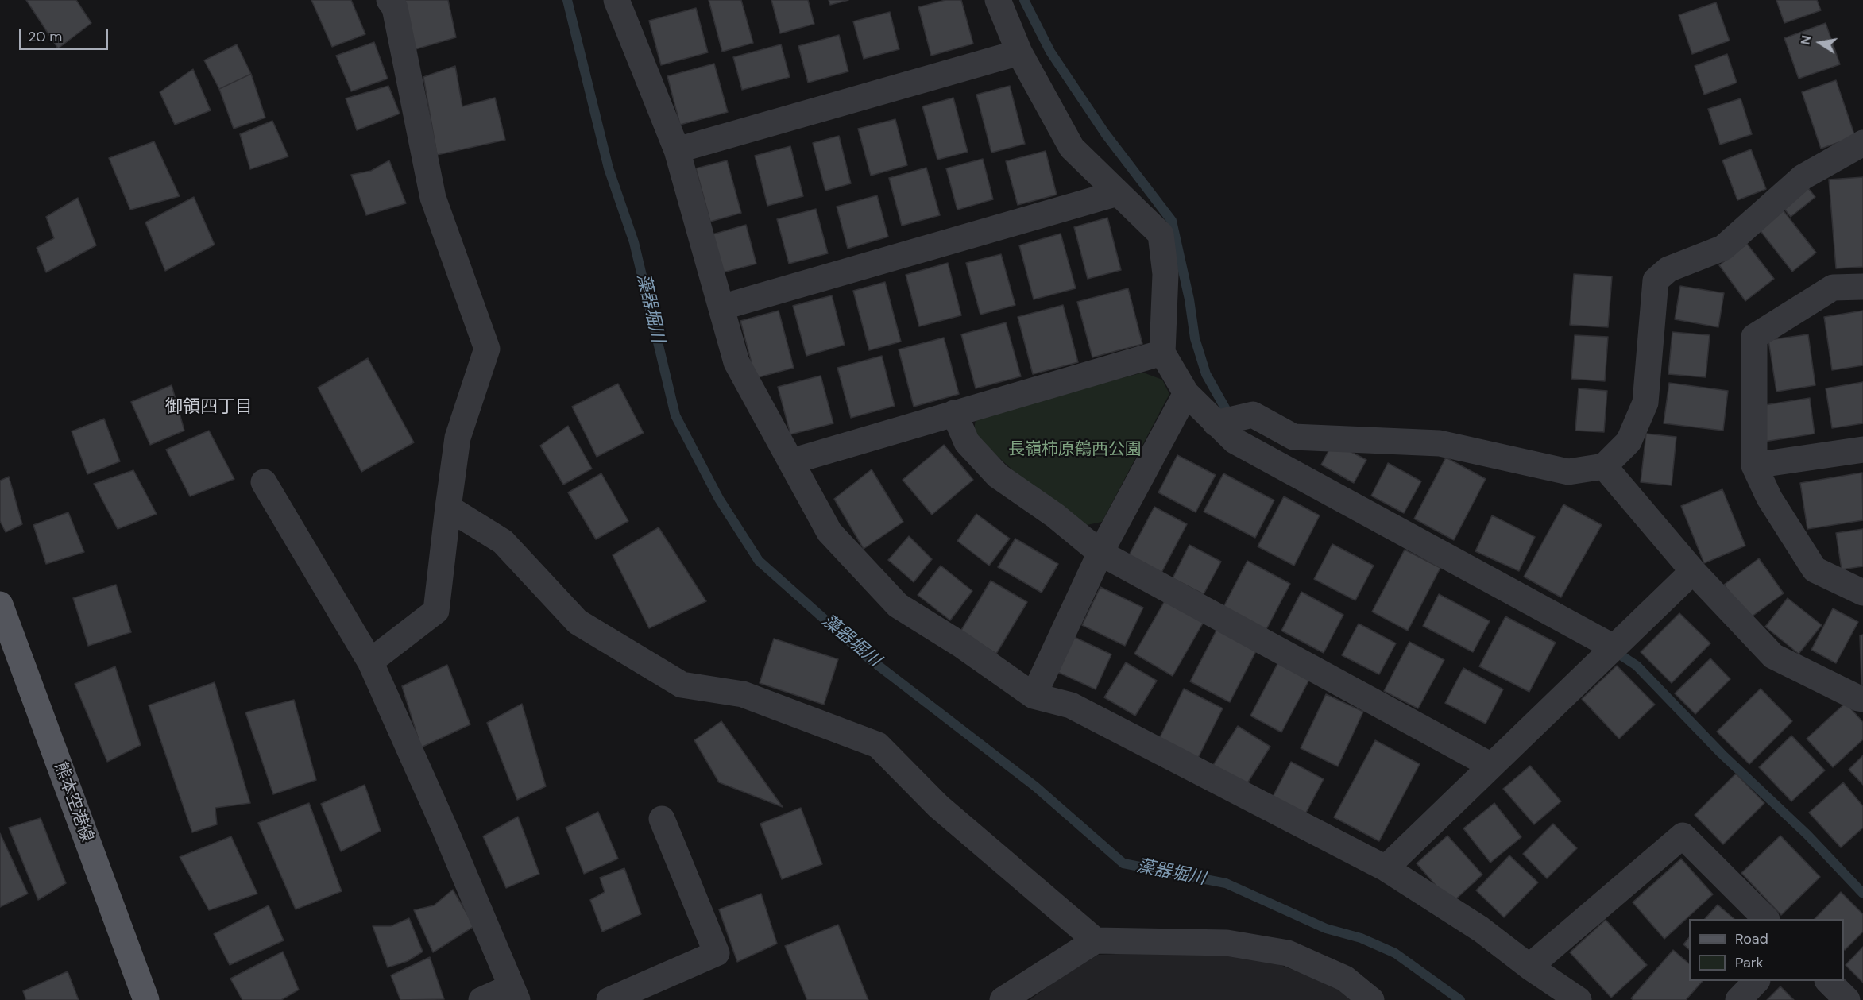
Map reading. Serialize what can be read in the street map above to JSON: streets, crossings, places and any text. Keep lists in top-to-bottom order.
{
  "streets": {
    "main road": ["熊本空港線"]
  },
  "districts": ["御領四丁目"],
  "water": ["藻器堀川"],
  "parks": ["長嶺柿原鶴西公園"],
  "legend": ["Road", "Park"],
  "scale_bar": "20 m",
  "north": "left"
}
